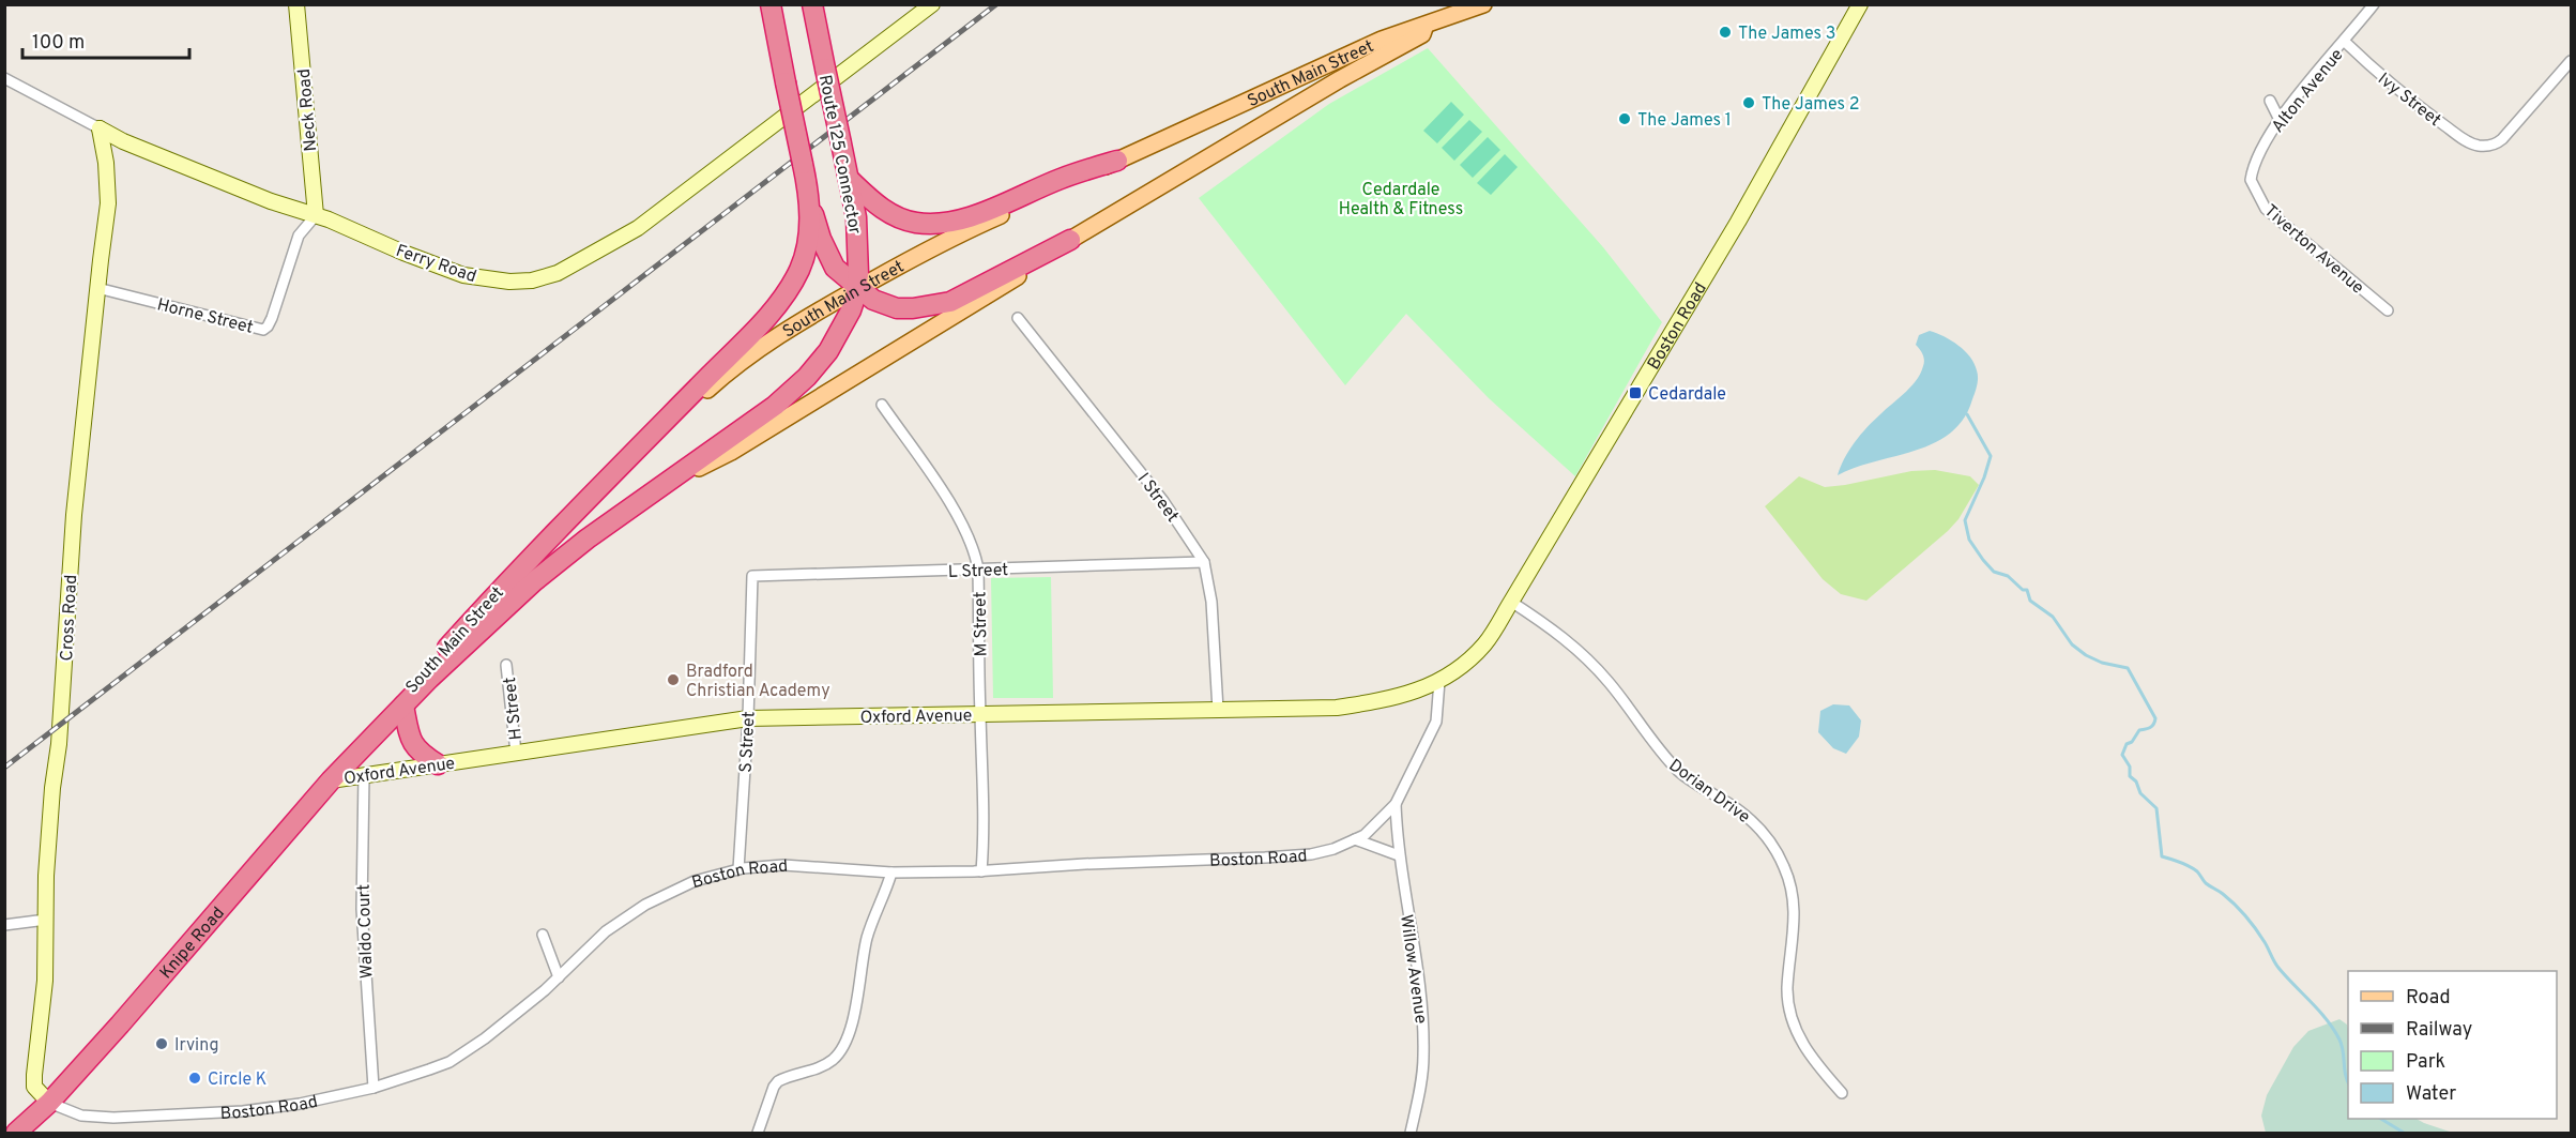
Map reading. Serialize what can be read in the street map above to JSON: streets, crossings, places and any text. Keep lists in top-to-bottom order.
{
  "streets": {
    "highway": ["South Main Street", "Route 125 Connector", "Knipe Road"],
    "street": [
      "Alton Avenue",
      "Ivy Street",
      "Neck Road",
      "Tiverton Avenue",
      "Ferry Road",
      "Horne Street",
      "Boston Road",
      "I Street",
      "L Street",
      "Cross Road",
      "M Street",
      "H Street",
      "Oxford Avenue",
      "S Street",
      "Dorian Drive",
      "Waldo Court",
      "Willow Avenue"
    ]
  },
  "crossings": [
    ["South Main Street", "Route 125 Connector"],
    ["South Main Street", "Oxford Avenue"],
    ["South Main Street", "Knipe Road"],
    ["Alton Avenue", "Ivy Street"],
    ["Alton Avenue", "Tiverton Avenue"],
    ["Neck Road", "Ferry Road"],
    ["Neck Road", "Horne Street"],
    ["Ferry Road", "Horne Street"],
    ["Ferry Road", "Cross Road"],
    ["Horne Street", "Cross Road"],
    ["Boston Road", "Cross Road"],
    ["Boston Road", "M Street"],
    ["Boston Road", "Oxford Avenue"],
    ["Boston Road", "S Street"],
    ["Boston Road", "Dorian Drive"],
    ["Boston Road", "Waldo Court"],
    ["Boston Road", "Knipe Road"],
    ["Boston Road", "Willow Avenue"],
    ["I Street", "L Street"],
    ["I Street", "Oxford Avenue"],
    ["L Street", "M Street"],
    ["L Street", "S Street"],
    ["Cross Road", "Knipe Road"],
    ["M Street", "Oxford Avenue"],
    ["H Street", "Oxford Avenue"],
    ["Oxford Avenue", "S Street"],
    ["Oxford Avenue", "Waldo Court"],
    ["Oxford Avenue", "Knipe Road"]
  ],
  "parks": ["Cedardale Health & Fitness"],
  "places": {
    "other": [
      "The James 3",
      "The James 2",
      "The James 1",
      "Bradford Christian Academy",
      "Irving",
      "Circle K"
    ],
    "transit": ["Cedardale"]
  },
  "legend": [
    "Road",
    "Railway",
    "Park",
    "Water"
  ],
  "scale_bar": "100 m"
}
